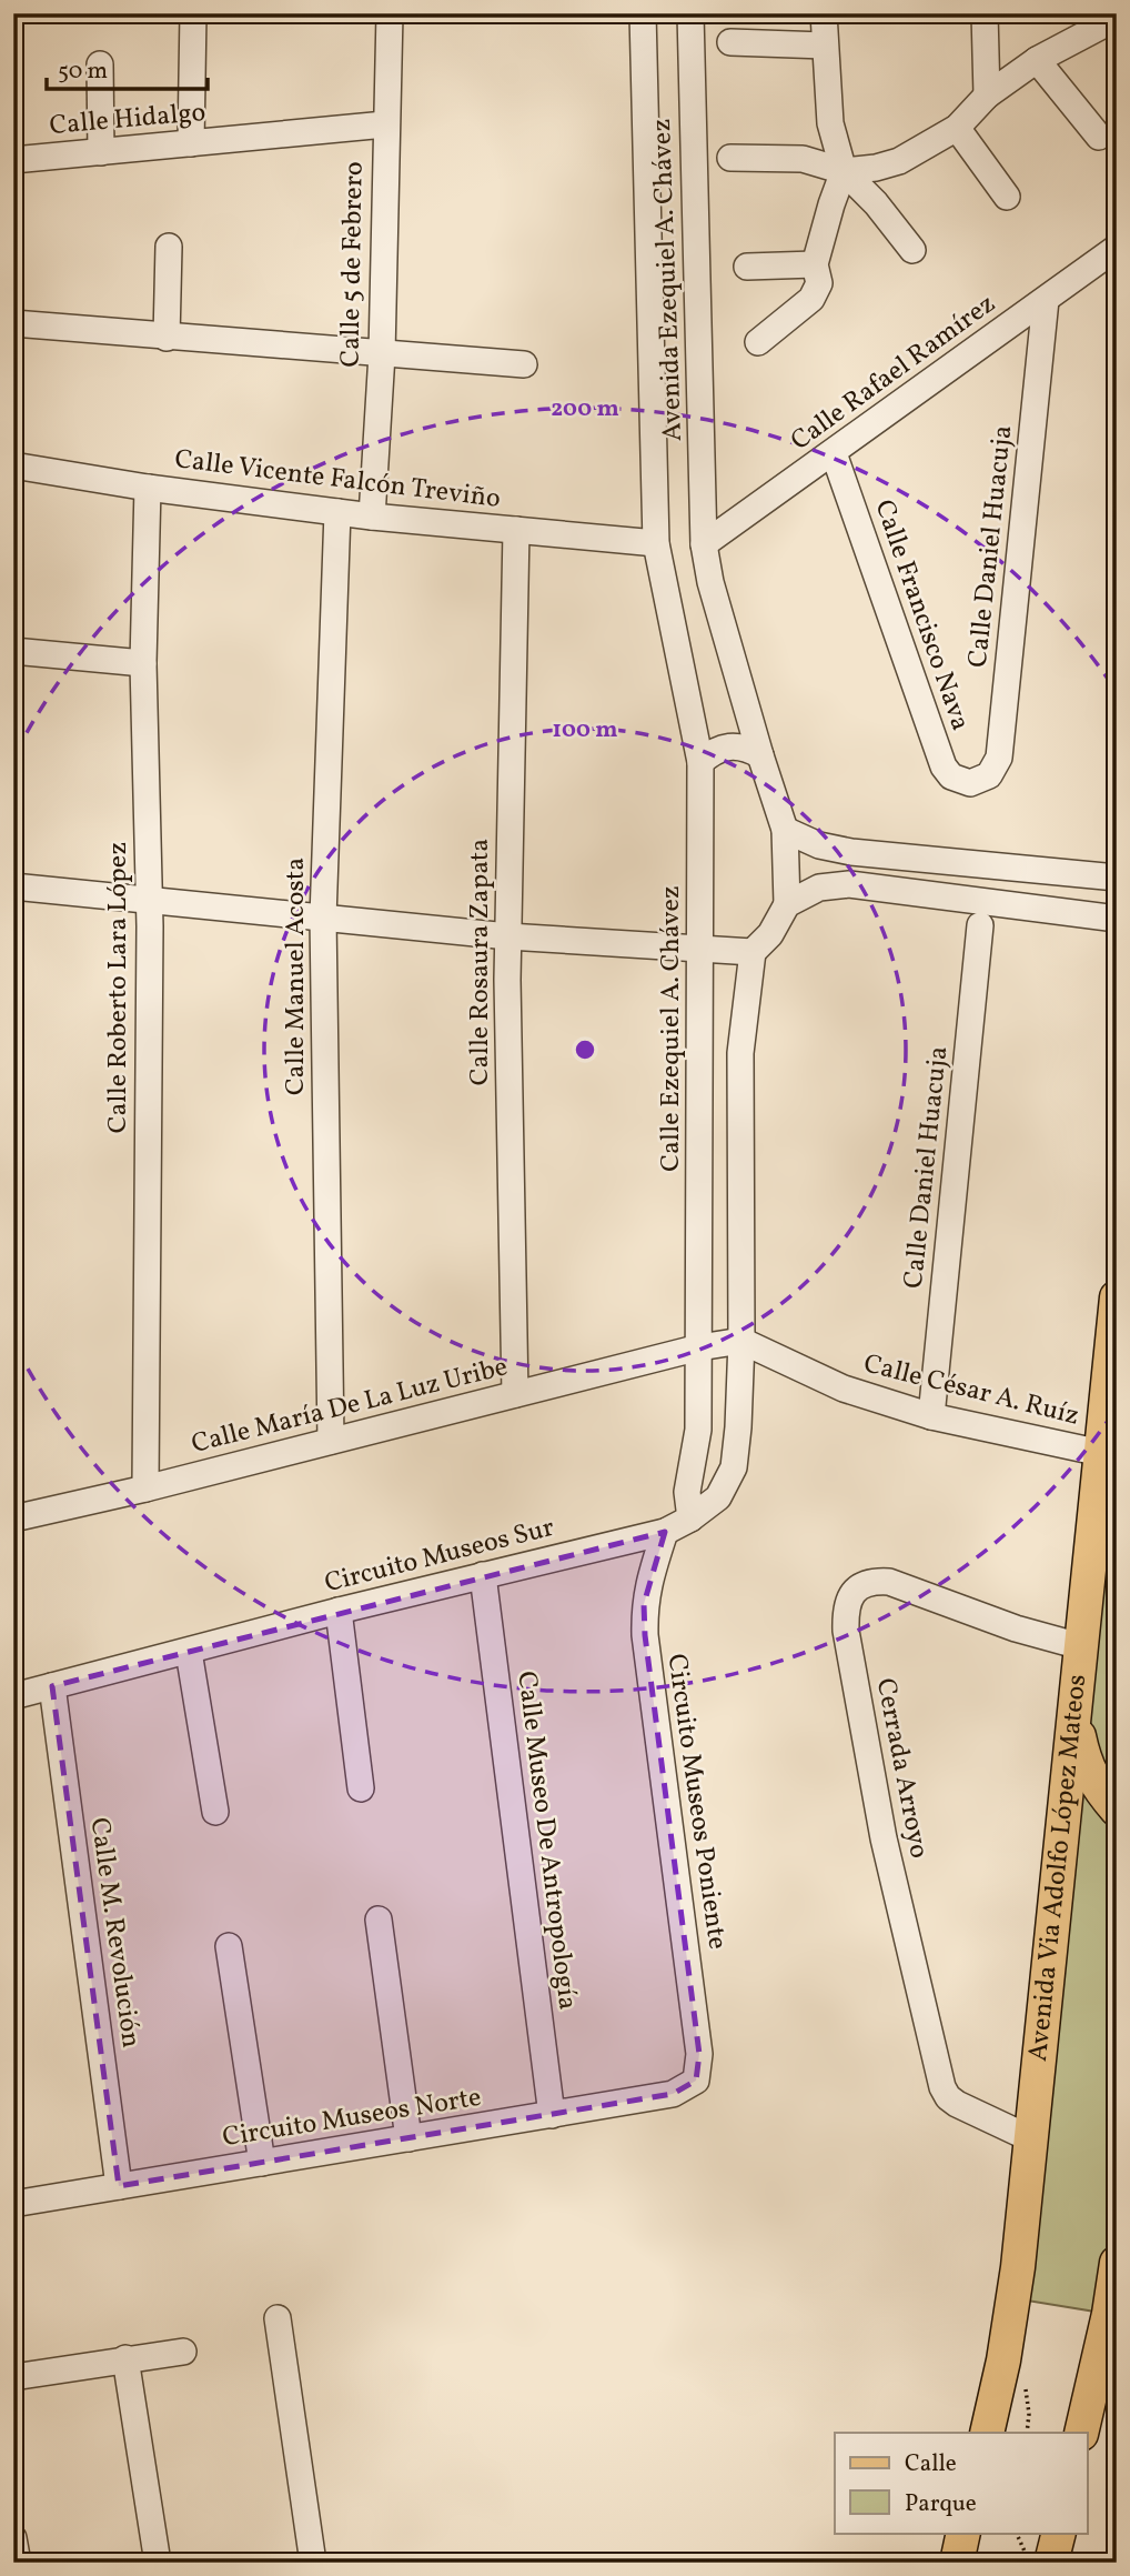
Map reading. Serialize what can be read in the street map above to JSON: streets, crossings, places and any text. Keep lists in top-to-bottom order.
{
  "streets": {
    "main road": ["Avenida Via Adolfo López Mateos"],
    "street": [
      "Calle Hidalgo",
      "Calle 5 de Febrero",
      "Avenida Ezequiel A. Chávez",
      "Calle Rafael Ramírez",
      "Calle Vicente Falcón Treviño",
      "Calle Daniel Huacuja",
      "Calle Francisco Nava",
      "Calle Rosaura Zapata",
      "Calle Manuel Acosta",
      "Calle Roberto Lara López",
      "Calle Ezequiel A. Chávez",
      "Calle César A. Ruíz",
      "Calle María De La Luz Uribe",
      "Circuito Museos Sur",
      "Cerrada Arroyo",
      "Circuito Museos Poniente",
      "Calle Museo De Antropología",
      "Calle M. Revolución",
      "Circuito Museos Norte"
    ]
  },
  "crossings": [
    ["Calle Hidalgo", "Calle 5 de Febrero"],
    ["Calle 5 de Febrero", "Calle Vicente Falcón Treviño"],
    ["Avenida Ezequiel A. Chávez", "Calle Rafael Ramírez"],
    ["Avenida Ezequiel A. Chávez", "Calle Vicente Falcón Treviño"],
    ["Avenida Ezequiel A. Chávez", "Calle Ezequiel A. Chávez"],
    ["Calle Rafael Ramírez", "Calle Daniel Huacuja"],
    ["Calle Rafael Ramírez", "Calle Francisco Nava"],
    ["Calle Vicente Falcón Treviño", "Calle Rosaura Zapata"],
    ["Calle Vicente Falcón Treviño", "Calle Manuel Acosta"],
    ["Calle Vicente Falcón Treviño", "Calle Roberto Lara López"],
    ["Calle Vicente Falcón Treviño", "Calle Ezequiel A. Chávez"],
    ["Calle Daniel Huacuja", "Calle Francisco Nava"],
    ["Calle Daniel Huacuja", "Calle César A. Ruíz"],
    ["Calle Rosaura Zapata", "Calle María De La Luz Uribe"],
    ["Calle Manuel Acosta", "Calle María De La Luz Uribe"],
    ["Calle Roberto Lara López", "Calle María De La Luz Uribe"],
    ["Calle Ezequiel A. Chávez", "Calle María De La Luz Uribe"],
    ["Calle Ezequiel A. Chávez", "Circuito Museos Sur"],
    ["Calle César A. Ruíz", "Circuito Museos Sur"],
    ["Calle César A. Ruíz", "Avenida Via Adolfo López Mateos"],
    ["Circuito Museos Sur", "Circuito Museos Poniente"],
    ["Circuito Museos Sur", "Calle Museo De Antropología"],
    ["Circuito Museos Sur", "Calle M. Revolución"],
    ["Cerrada Arroyo", "Avenida Via Adolfo López Mateos"],
    ["Circuito Museos Poniente", "Circuito Museos Norte"],
    ["Calle Museo De Antropología", "Circuito Museos Norte"],
    ["Calle M. Revolución", "Circuito Museos Norte"]
  ],
  "legend": ["Calle", "Parque"],
  "scale_bar": "50 m",
  "rings": ["200 m", "100 m"]
}
